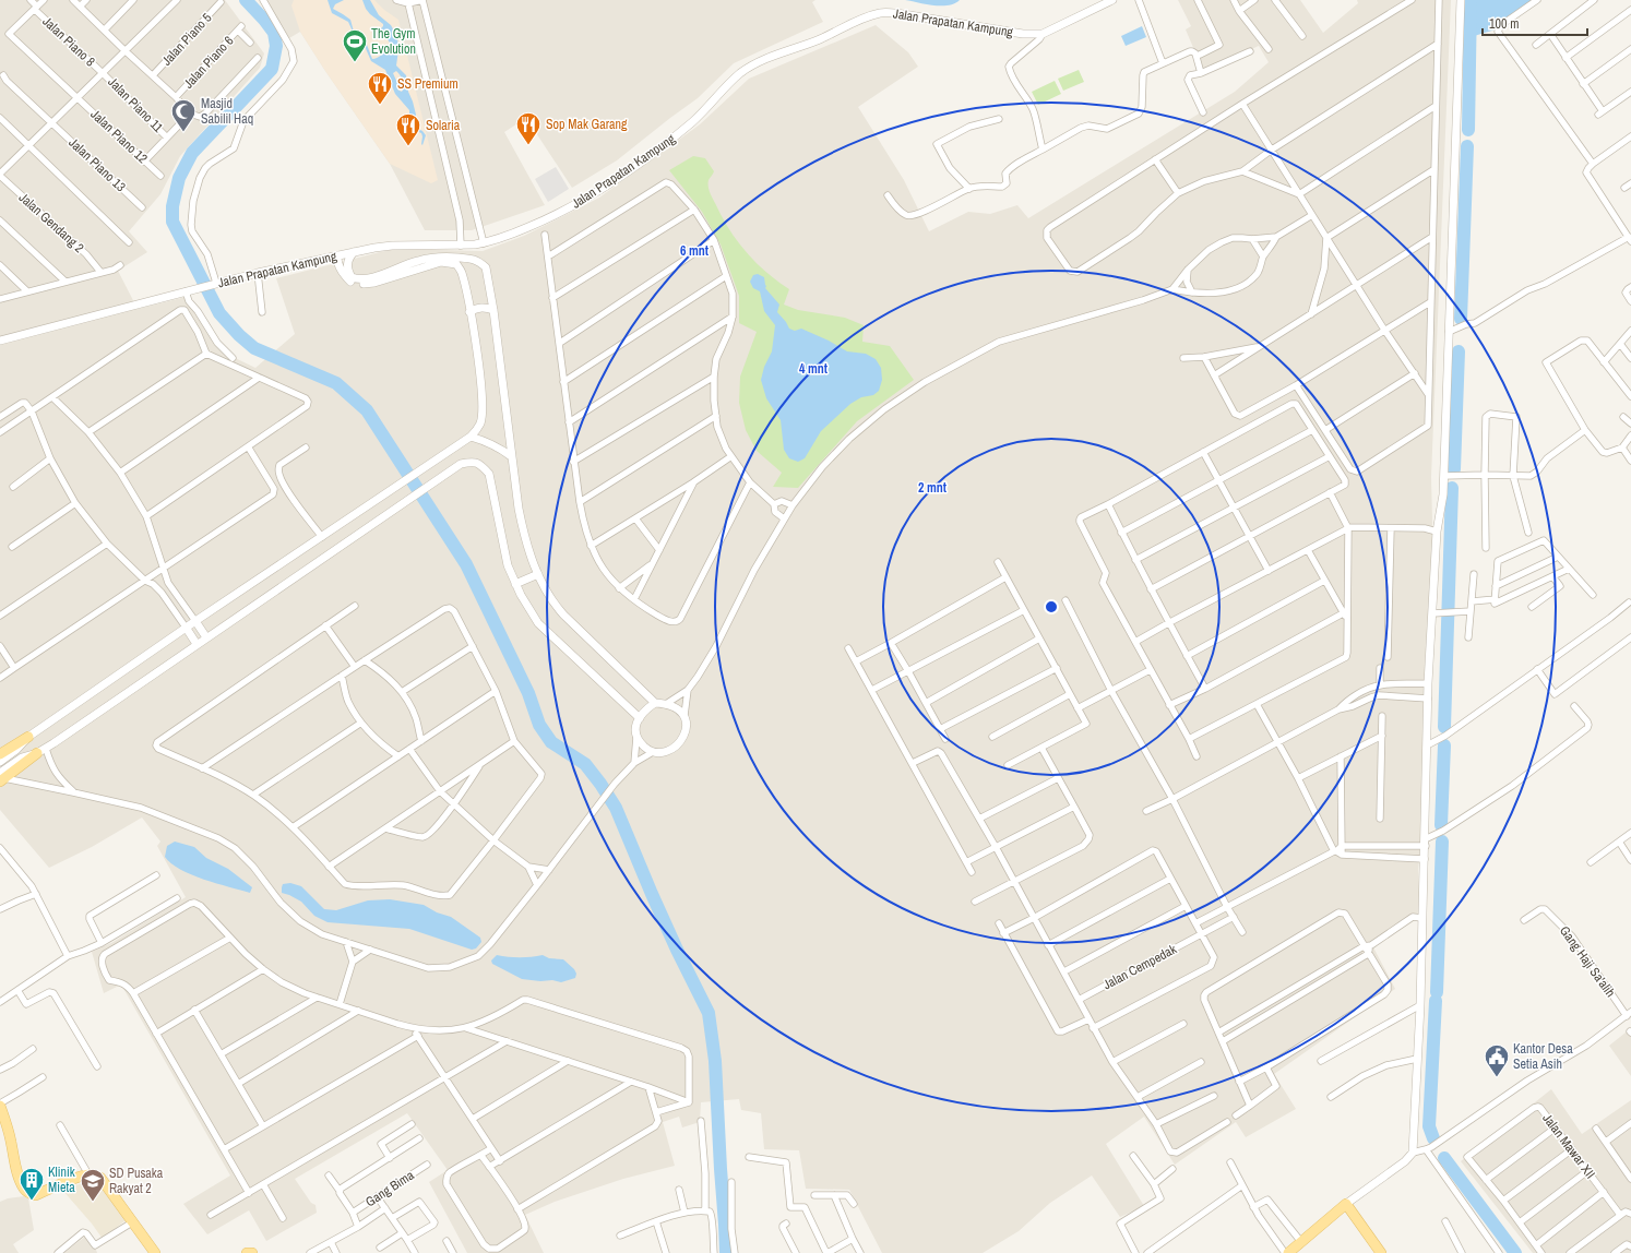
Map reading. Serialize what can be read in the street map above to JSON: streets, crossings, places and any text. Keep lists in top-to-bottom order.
{
  "streets": {
    "street": [
      "Jalan Prapatan Kampung",
      "Jalan Piano 5",
      "Jalan Piano 8",
      "Jalan Piano 6",
      "Jalan Piano 11",
      "Jalan Piano 12",
      "Jalan Piano 13",
      "Jalan Gendang 2",
      "Gang Haji Sa'alih",
      "Jalan Cempedak",
      "Jalan Mawar XII",
      "Gang Bima"
    ]
  },
  "crossings": [
    ["Jalan Piano 8", "Jalan Piano 11"],
    ["Jalan Piano 8", "Jalan Piano 12"]
  ],
  "places": {
    "sports": ["The Gym Evolution"],
    "restaurant": ["SS Premium", "Sop Mak Garang", "Solaria"],
    "mosque": ["Masjid Sabilil Haq"],
    "public building": ["Kantor Desa Setia Asih"],
    "building": ["Klinik Mieta"],
    "school or university": ["SD Pusaka Rakyat 2"]
  },
  "scale_bar": "100 m",
  "rings": ["6 mnt", "4 mnt", "2 mnt"]
}
